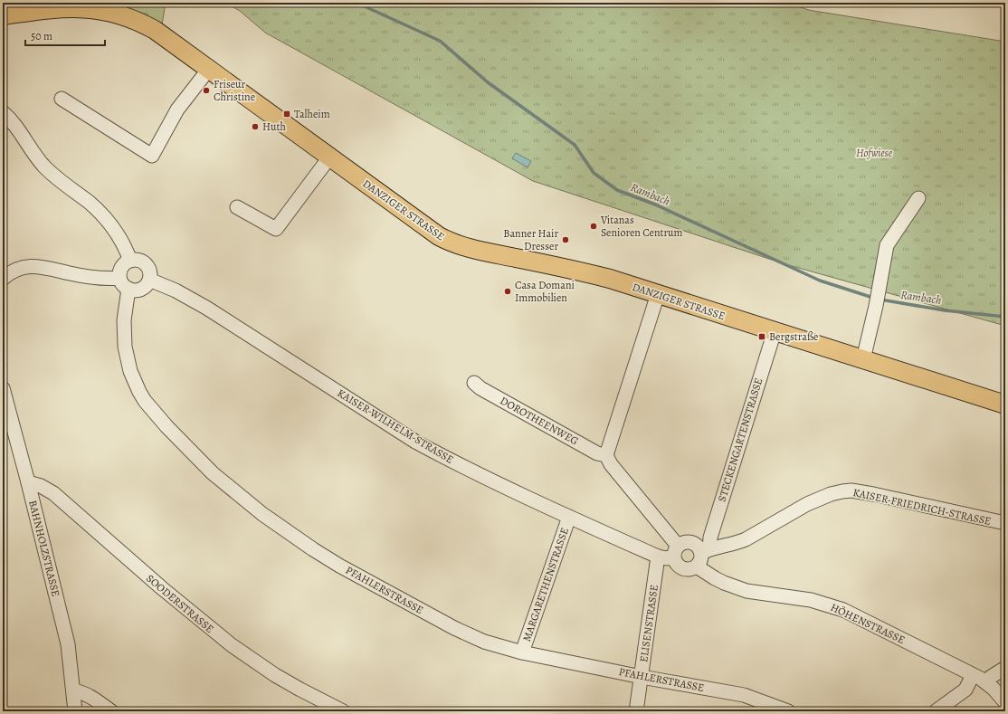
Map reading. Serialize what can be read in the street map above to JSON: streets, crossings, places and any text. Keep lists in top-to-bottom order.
{
  "streets": {
    "main road": ["DANZIGER STRASSE"],
    "street": [
      "DOROTHEENWEG",
      "KAISER-WILHELM-STRASSE",
      "STECKENGARTENSTRASSE",
      "KAISER-FRIEDRICH-STRASSE",
      "BAHNHOLZSTRASSE",
      "MARGARETHENSTRASSE",
      "PFAHLERSTRASSE",
      "SOODERSTRASSE",
      "ELISENSTRASSE",
      "HÖHENSTRASSE"
    ]
  },
  "crossings": [
    ["DANZIGER STRASSE", "STECKENGARTENSTRASSE"],
    ["KAISER-WILHELM-STRASSE", "STECKENGARTENSTRASSE"],
    ["KAISER-WILHELM-STRASSE", "KAISER-FRIEDRICH-STRASSE"],
    ["KAISER-WILHELM-STRASSE", "MARGARETHENSTRASSE"],
    ["KAISER-WILHELM-STRASSE", "PFAHLERSTRASSE"],
    ["KAISER-WILHELM-STRASSE", "ELISENSTRASSE"],
    ["KAISER-WILHELM-STRASSE", "HÖHENSTRASSE"],
    ["STECKENGARTENSTRASSE", "KAISER-FRIEDRICH-STRASSE"],
    ["STECKENGARTENSTRASSE", "HÖHENSTRASSE"],
    ["KAISER-FRIEDRICH-STRASSE", "HÖHENSTRASSE"],
    ["BAHNHOLZSTRASSE", "SOODERSTRASSE"],
    ["MARGARETHENSTRASSE", "PFAHLERSTRASSE"],
    ["PFAHLERSTRASSE", "ELISENSTRASSE"]
  ],
  "water": ["Rambach"],
  "parks": ["Hofwiese"],
  "places": {
    "other": [
      "Friseur Christine",
      "Huth",
      "Vitanas Senioren Centrum",
      "Banner Hair Dresser",
      "Casa Domani Immobilien"
    ],
    "transit": ["Talheim", "Bergstraße"]
  },
  "scale_bar": "50 m"
}
